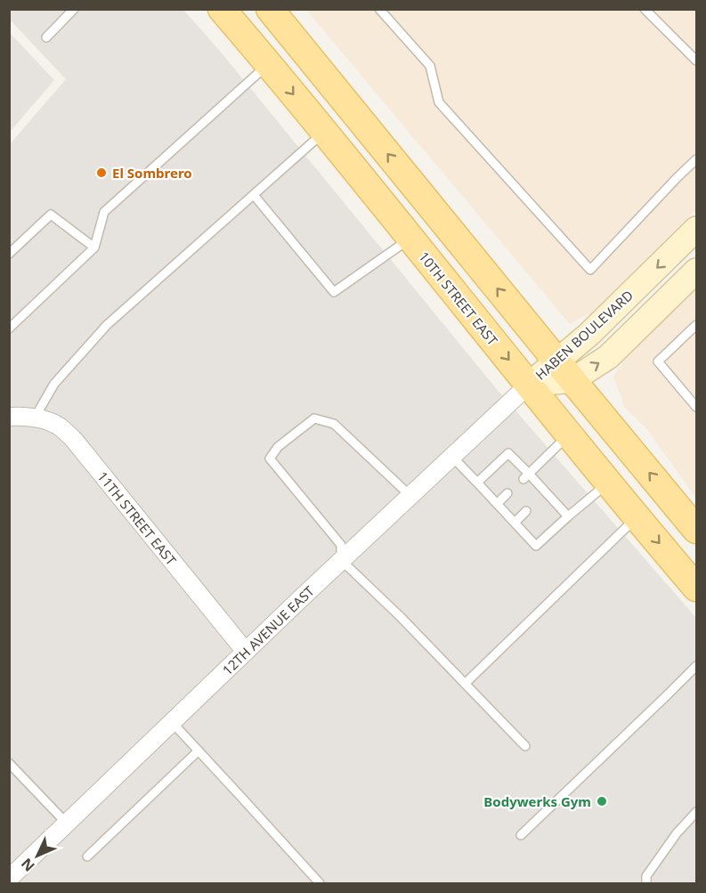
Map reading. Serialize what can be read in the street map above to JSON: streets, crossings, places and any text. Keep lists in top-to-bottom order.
{
  "streets": {
    "main road": ["10TH STREET EAST"],
    "street": ["HABEN BOULEVARD", "11TH STREET EAST", "12TH AVENUE EAST"]
  },
  "crossings": [
    ["10TH STREET EAST", "HABEN BOULEVARD"],
    ["10TH STREET EAST", "12TH AVENUE EAST"],
    ["HABEN BOULEVARD", "12TH AVENUE EAST"],
    ["11TH STREET EAST", "12TH AVENUE EAST"]
  ],
  "places": ["El Sombrero", "Bodywerks Gym"],
  "north": "bottom left"
}
